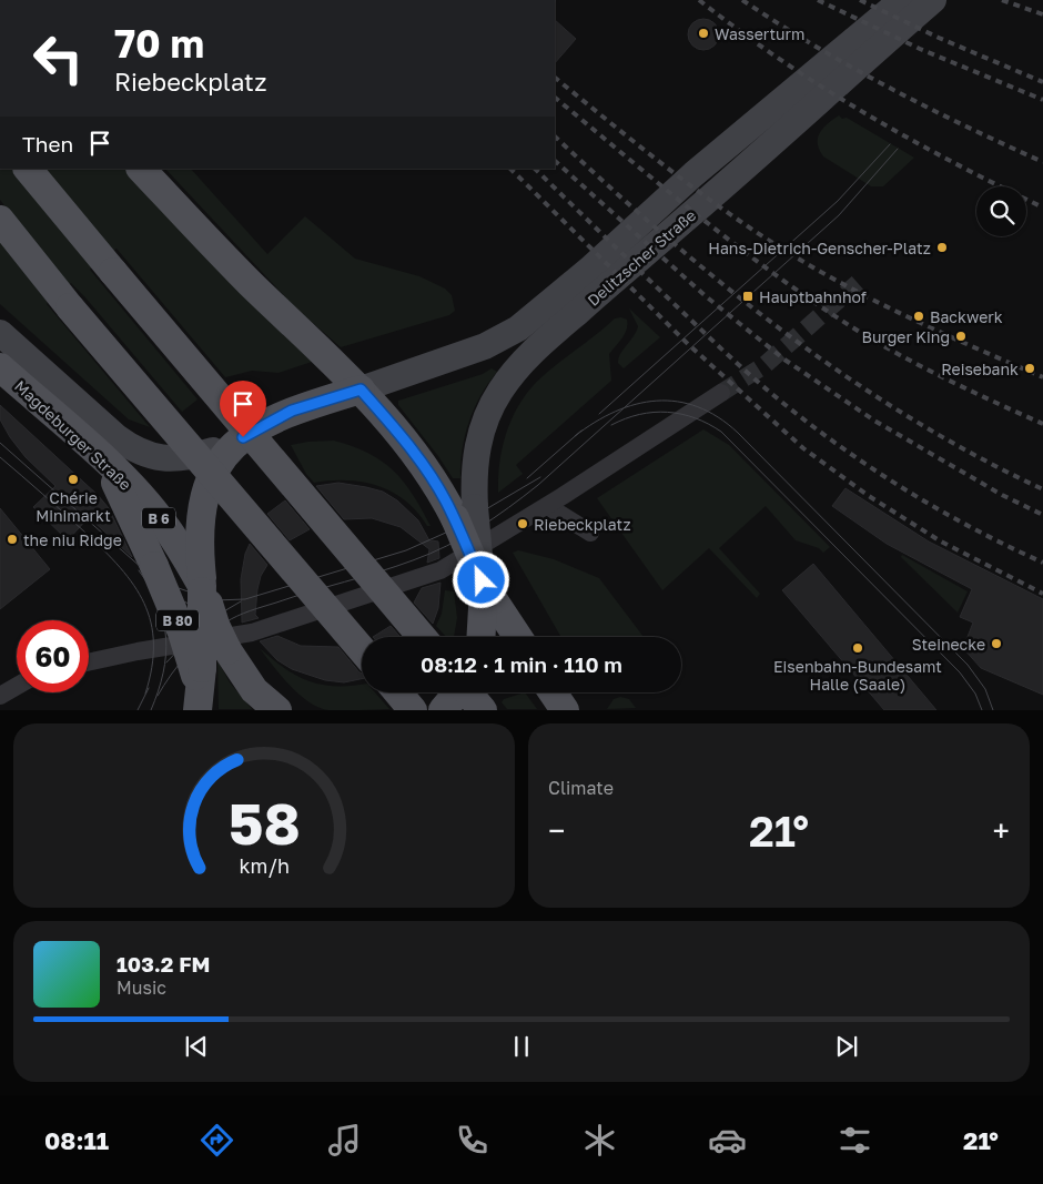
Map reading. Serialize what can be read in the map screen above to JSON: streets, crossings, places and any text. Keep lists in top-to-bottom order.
{
  "streets": {
    "main road": [
      "Delitzscher Straße",
      "Magdeburger Straße",
      "B 6",
      "B 80"
    ]
  },
  "crossings": [
    ["Delitzscher Straße", "B 80"],
    ["Magdeburger Straße", "B 6"],
    ["Magdeburger Straße", "B 80"],
    ["B 6", "B 80"]
  ],
  "places": {
    "other": [
      "Wasserturm",
      "Hans-Dietrich-Genscher-Platz",
      "Backwerk",
      "Burger King",
      "Reisebank",
      "Chérie Minimarkt",
      "Riebeckplatz",
      "the niu Ridge",
      "Steinecke",
      "Eisenbahn-Bundesamt Halle (Saale)"
    ],
    "transit": ["Hauptbahnhof"]
  },
  "page": {
    "turn": ["70 m", "Riebeckplatz"],
    "then": "Then",
    "limit": "60",
    "trip": "08:12 · 1 min · 110 m",
    "tile": "Climate",
    "heat": ["−", "21°", "+"],
    "song": ["103.2 FM", "Music"],
    "tabs": ["08:11", "21°"],
    "gauge": ["58", "km/h"]
  }
}
